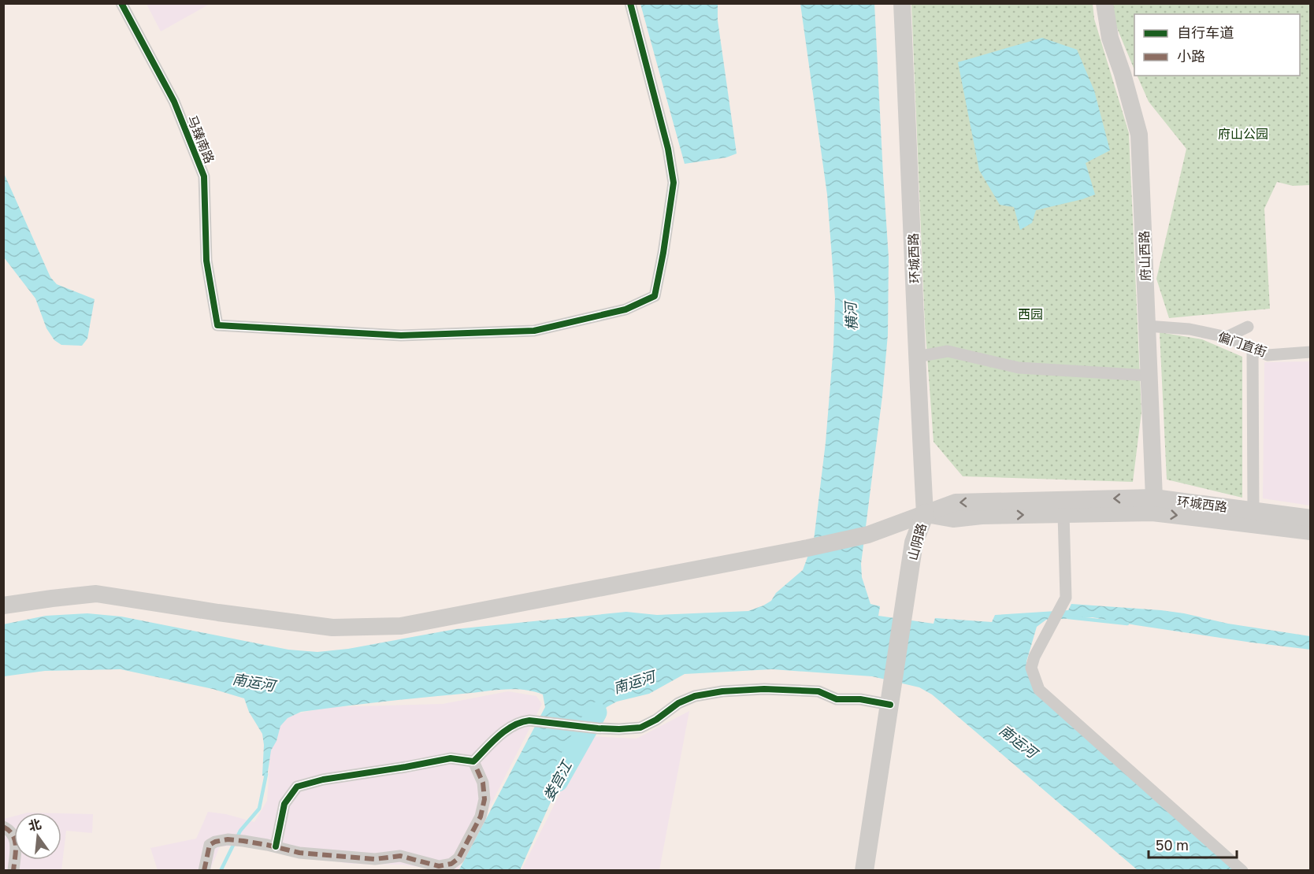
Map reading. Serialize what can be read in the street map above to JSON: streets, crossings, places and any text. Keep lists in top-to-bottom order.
{
  "streets": {
    "main road": ["府山西路", "环城西路", "山阴路"],
    "street": ["马臻南路", "偏门直街"]
  },
  "crossings": [
    ["府山西路", "环城西路"],
    ["府山西路", "偏门直街"],
    ["环城西路", "山阴路"]
  ],
  "water": ["横河", "南运河", "娄宫江"],
  "parks": ["府山公园", "西园"],
  "legend": ["自行车道", "小路"],
  "scale_bar": "50 m",
  "north": "top"
}
